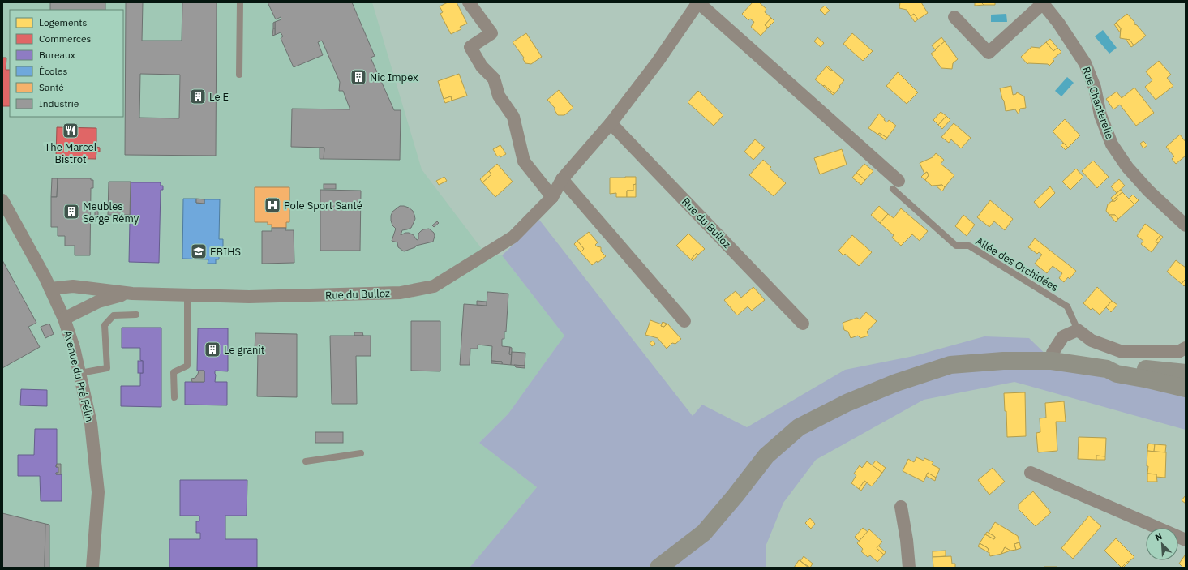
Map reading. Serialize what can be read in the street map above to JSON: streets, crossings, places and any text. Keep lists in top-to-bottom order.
{
  "streets": {
    "street": ["Rue Chanterelle", "Rue du Bulloz", "Avenue du Pré Félin"],
    "lane": ["Allée des Orchidées"]
  },
  "crossings": [
    ["Rue du Bulloz", "Allée des Orchidées"],
    ["Rue du Bulloz", "Avenue du Pré Félin"]
  ],
  "places": {
    "building": [
      "Nic Impex",
      "Le E",
      "Meubles Serge Rémy",
      "Le granit"
    ],
    "restaurant": ["The Marcel Bistrot"],
    "hospital": ["Pole Sport Santé"],
    "school or university": ["EBIHS"]
  },
  "legend": [
    "Logements",
    "Commerces",
    "Bureaux",
    "Écoles",
    "Santé",
    "Industrie"
  ],
  "north": "top left"
}
